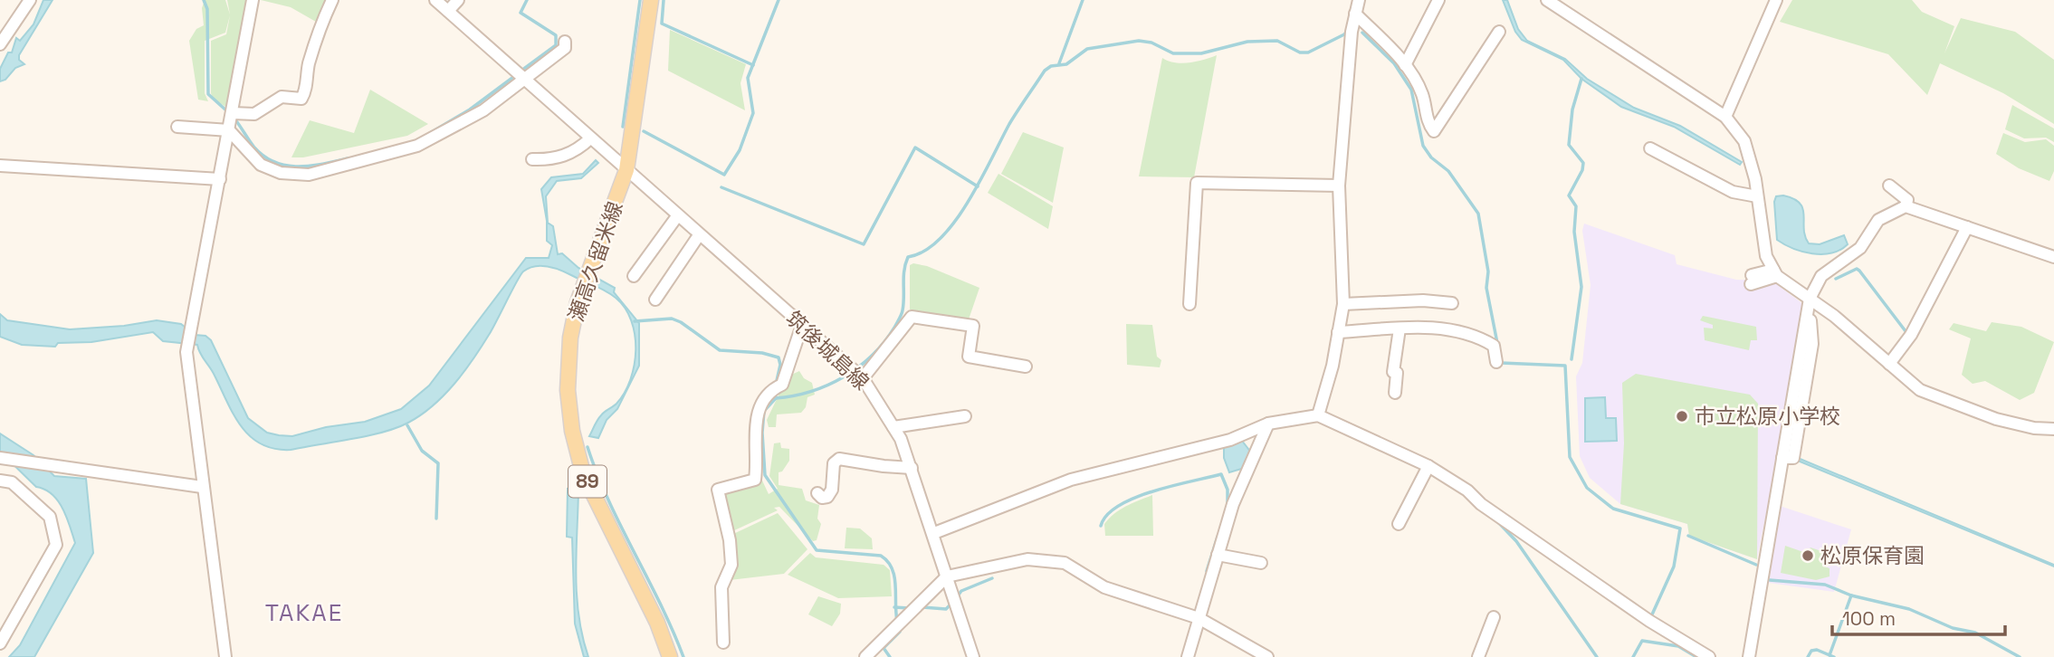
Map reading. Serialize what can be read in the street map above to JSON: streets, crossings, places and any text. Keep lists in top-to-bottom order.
{
  "streets": {
    "main road": ["瀬高久留米線", "89"],
    "street": ["筑後城島線"]
  },
  "crossings": [
    ["瀬高久留米線", "筑後城島線"]
  ],
  "districts": ["TAKAE"],
  "places": ["市立松原小学校", "松原保育園"],
  "scale_bar": "100 m"
}
